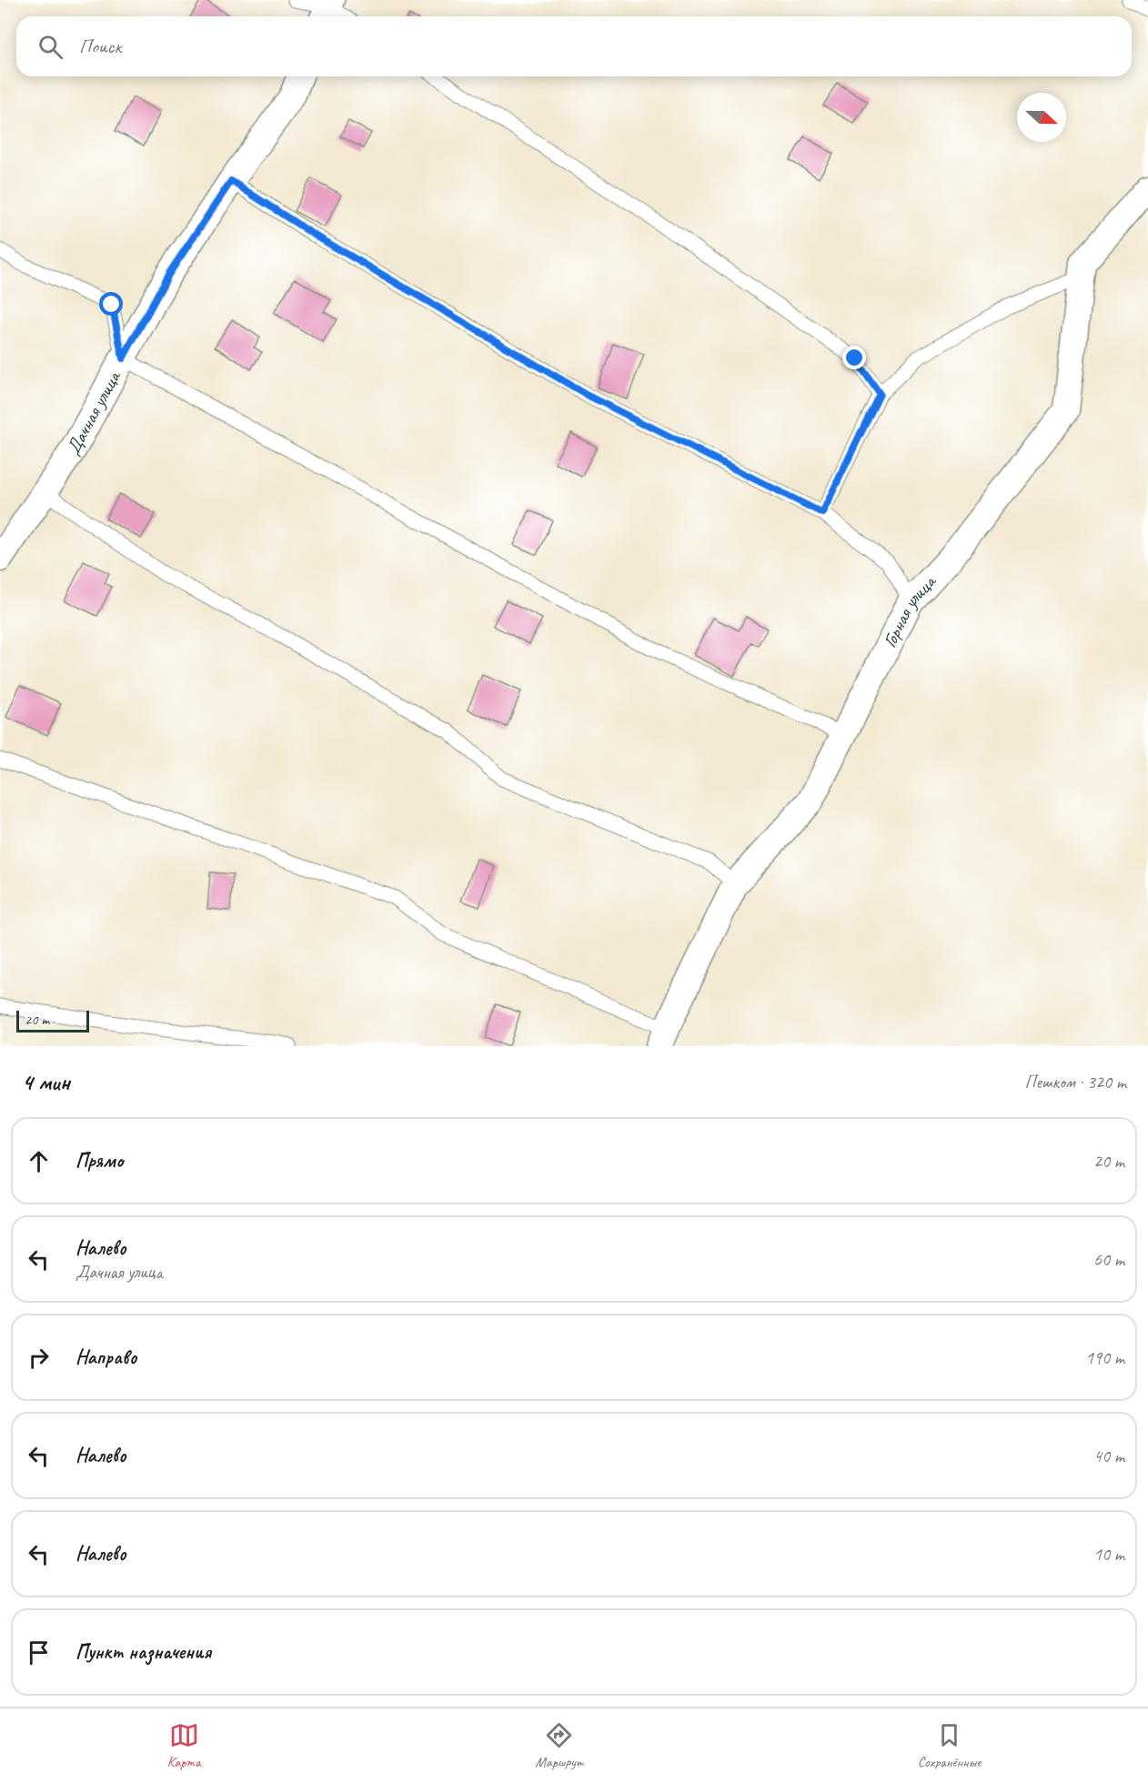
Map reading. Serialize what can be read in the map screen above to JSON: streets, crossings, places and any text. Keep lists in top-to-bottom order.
{
  "streets": {
    "street": ["Дачная улица", "Горная улица"]
  },
  "scale_bar": "20 m",
  "north": "right",
  "page": {
    "search": "Поиск",
    "scale": "20 m",
    "heading": ["4 мин", "Пешком · 320 m"],
    "list": [
      ["Прямо", "20 m"],
      ["Налево", "Дачная улица", "60 m"],
      ["Направо", "190 m"],
      ["Налево", "40 m"],
      ["Налево", "10 m"],
      "Пункт назначения"
    ],
    "nav": ["Карта", "Маршрут", "Сохранённые"]
  }
}
